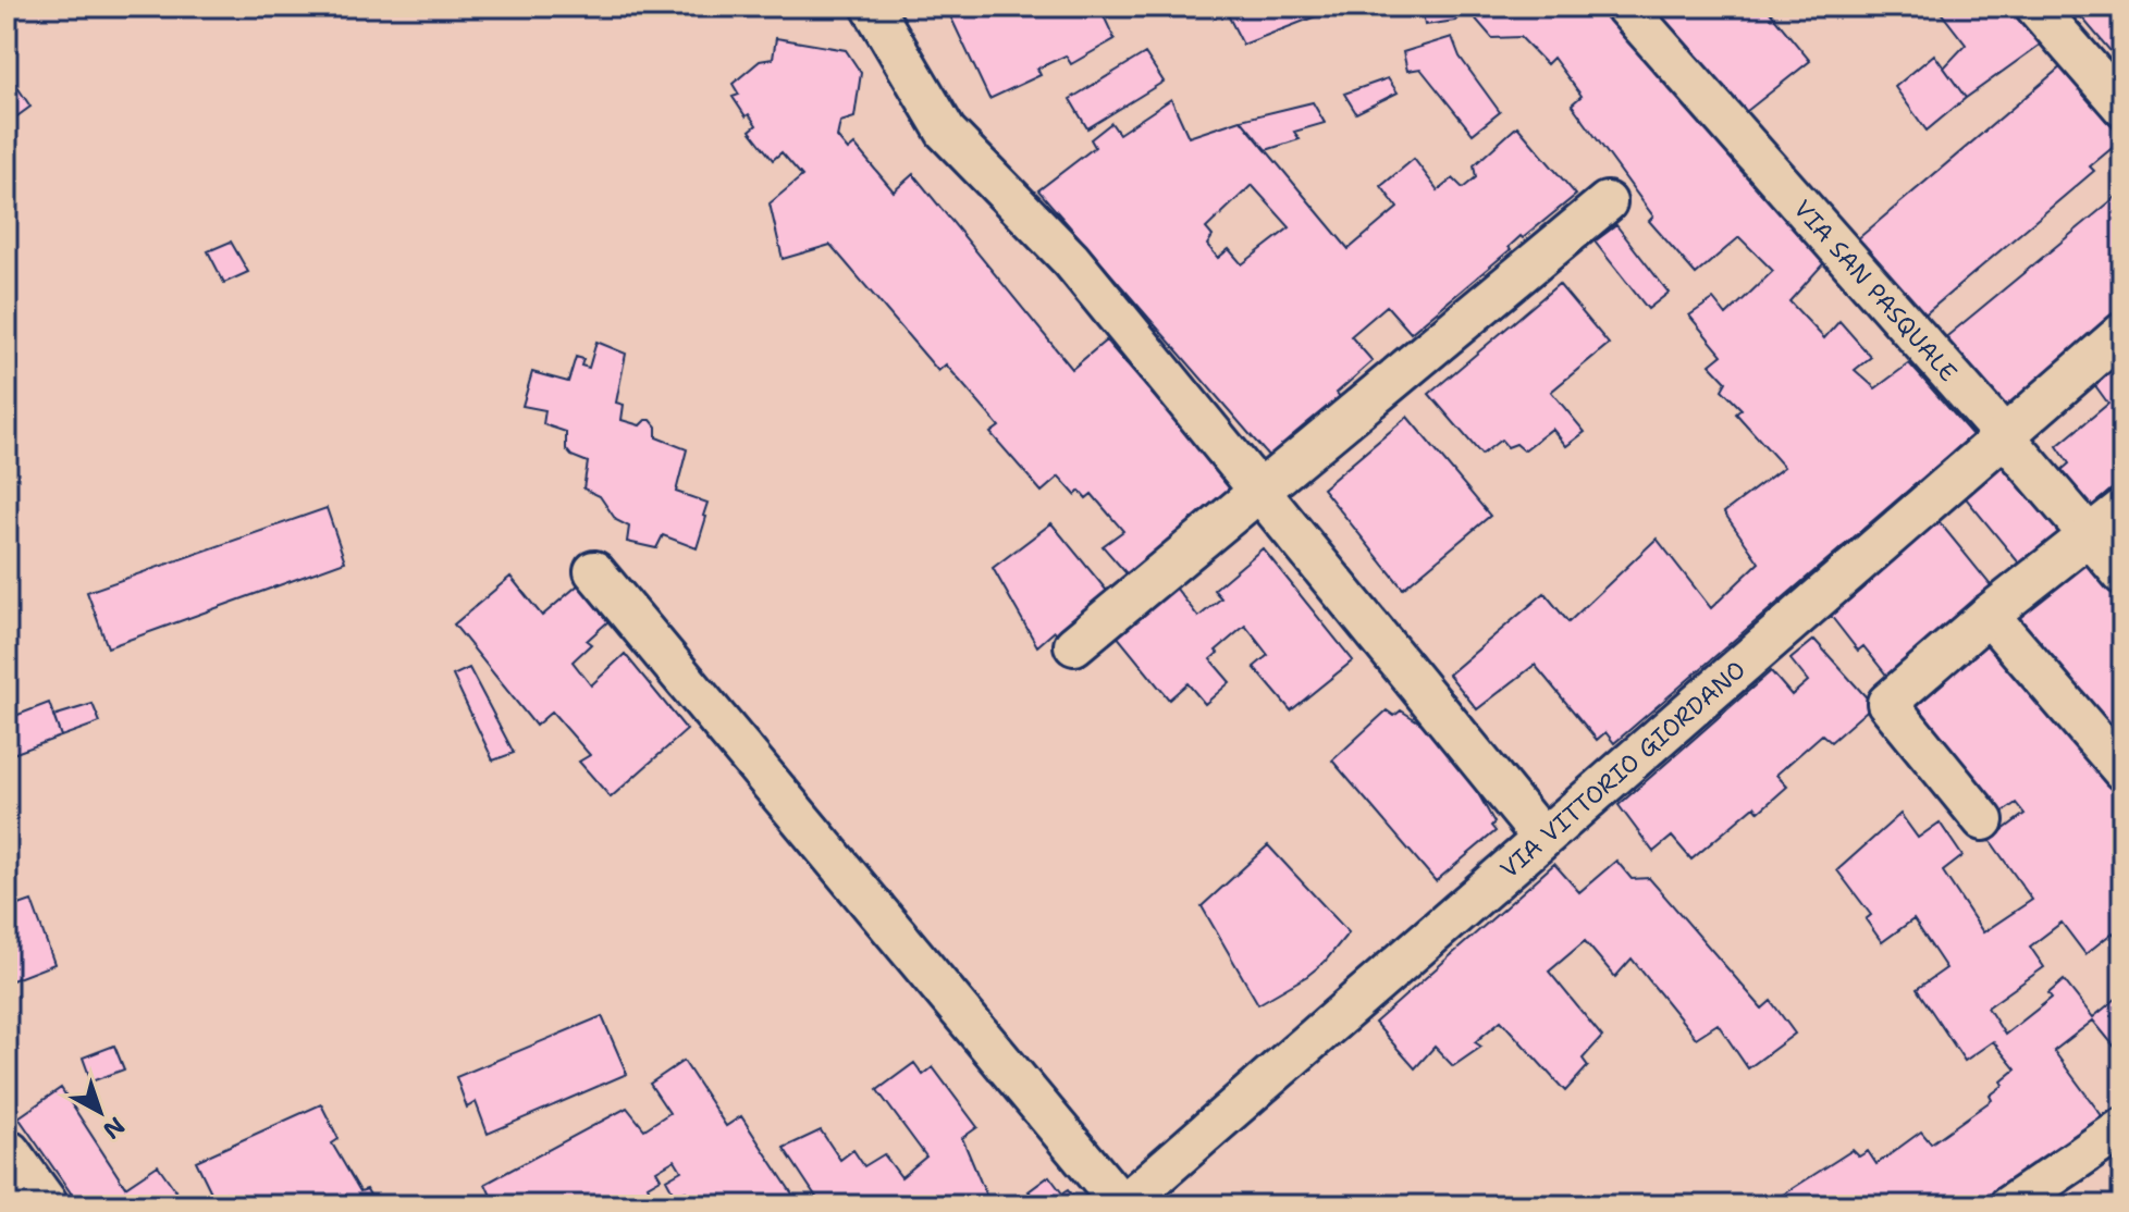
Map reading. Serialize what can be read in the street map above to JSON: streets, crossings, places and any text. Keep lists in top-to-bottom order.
{
  "streets": {
    "street": ["VIA SAN PASQUALE", "VIA VITTORIO GIORDANO"]
  },
  "crossings": [
    ["VIA SAN PASQUALE", "VIA VITTORIO GIORDANO"]
  ],
  "north": "bottom right"
}
